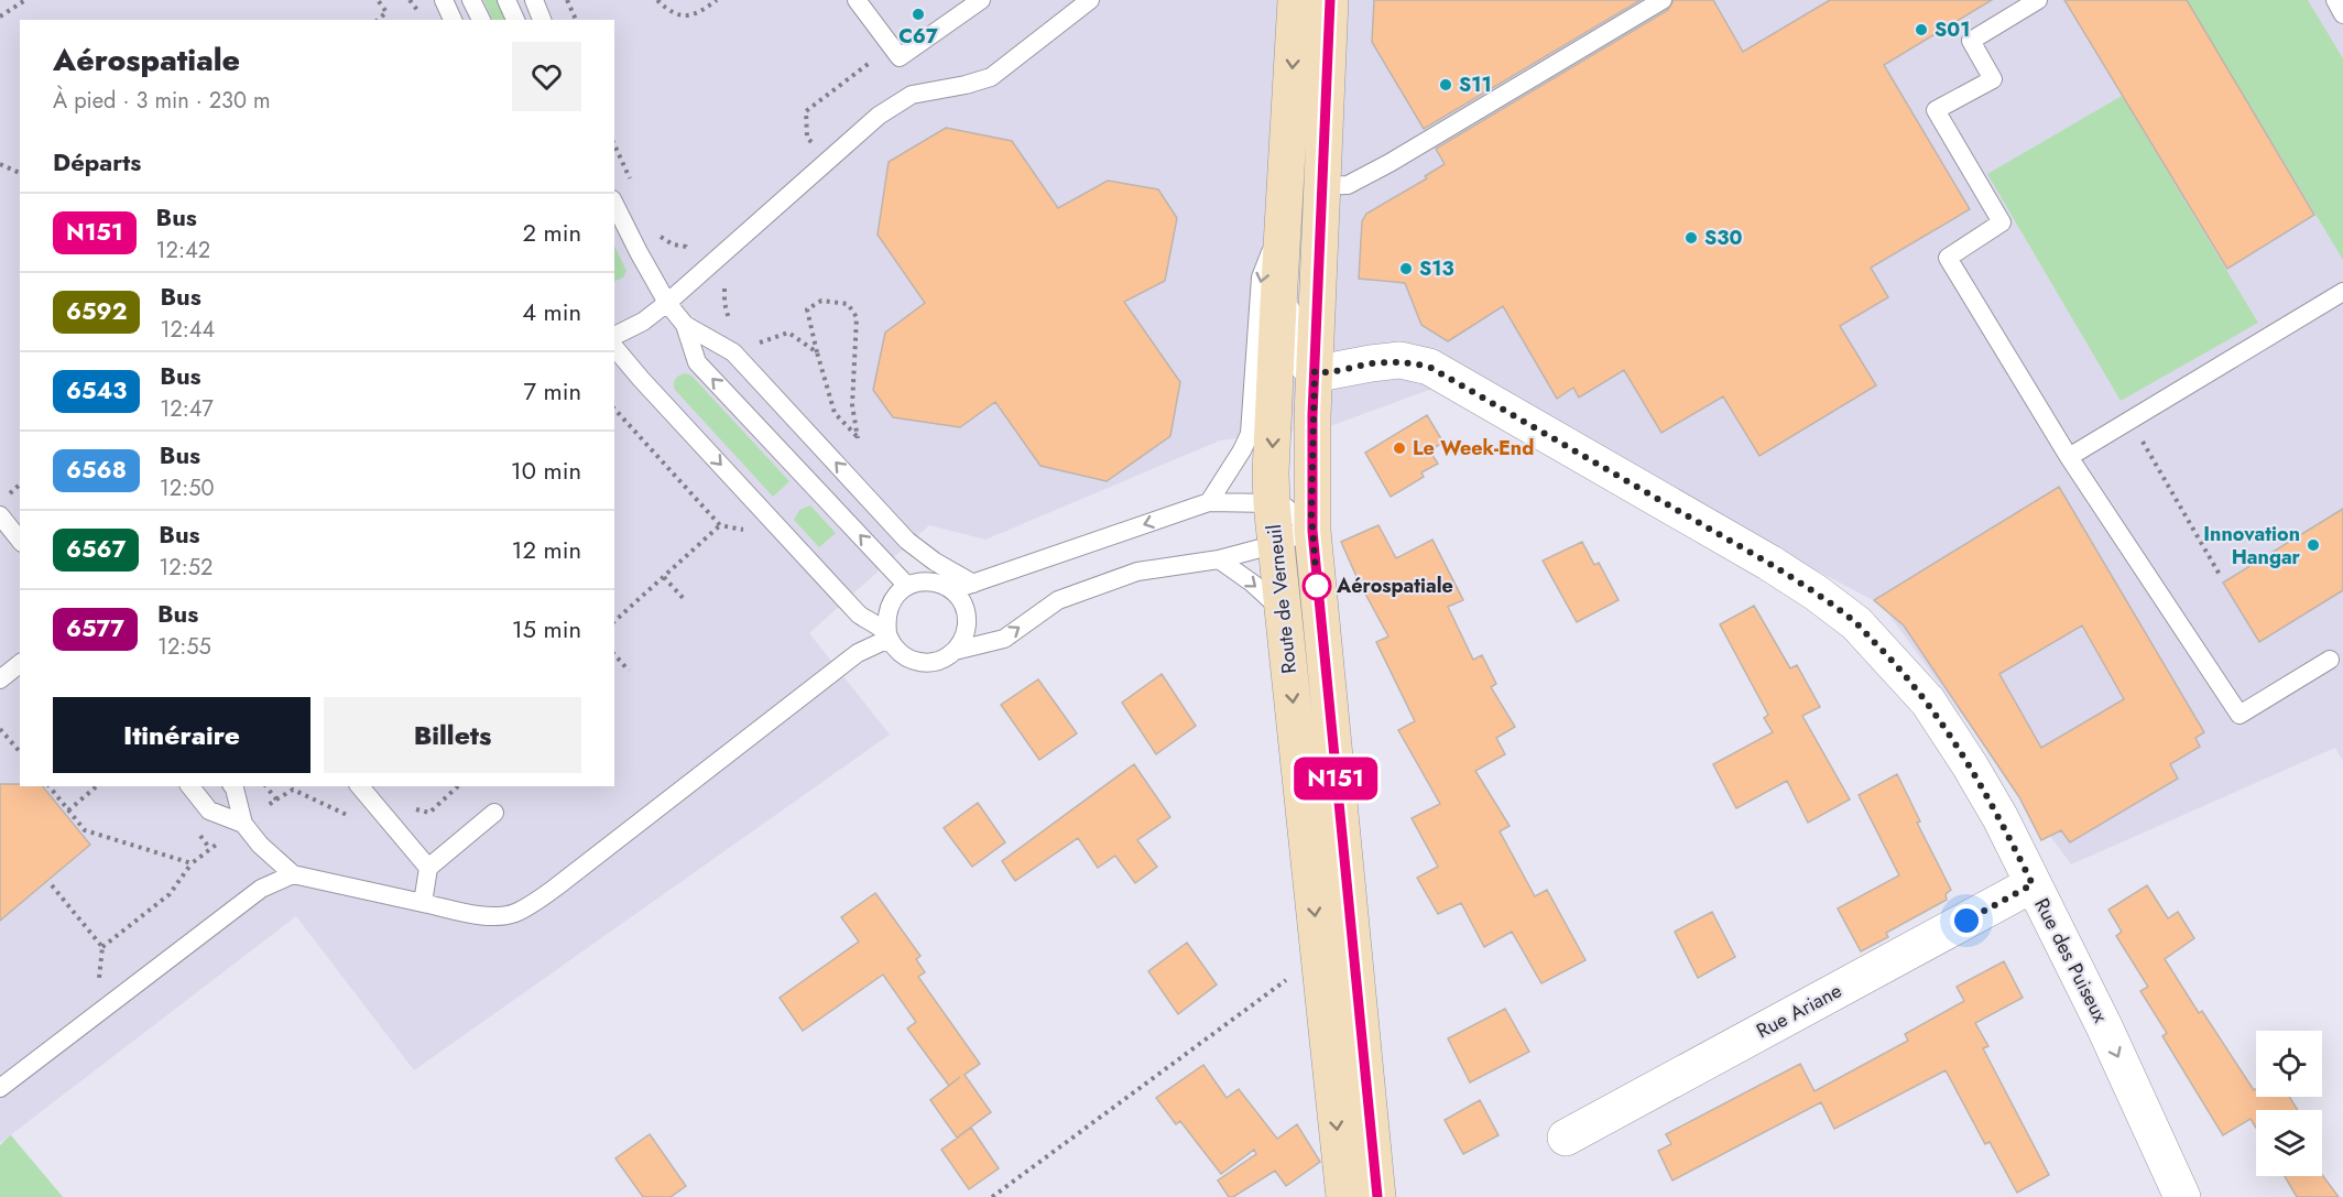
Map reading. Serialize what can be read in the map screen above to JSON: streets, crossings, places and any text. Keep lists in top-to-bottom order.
{
  "streets": {
    "main road": ["Route de Verneuil"],
    "street": ["Rue des Puiseux", "Rue Ariane"]
  },
  "crossings": [
    ["Route de Verneuil", "Rue des Puiseux"],
    ["Rue des Puiseux", "Rue Ariane"]
  ],
  "places": [
    "C67",
    "S01",
    "S11",
    "S30",
    "S13",
    "Le Week-End",
    "Innovation Hangar",
    "Aérospatiale"
  ],
  "lines": ["bus line N151"],
  "page": {
    "on_map": "N151",
    "heading": [
      ["Aérospatiale", "À pied · 3 min · 230 m"],
      "Départs"
    ],
    "list": [
      {
        "mark": "N151",
        "name": "Bus",
        "note": "12:42",
        "value": "2 min"
      },
      {
        "mark": "6592",
        "name": "Bus",
        "note": "12:44",
        "value": "4 min"
      },
      {
        "mark": "6543",
        "name": "Bus",
        "note": "12:47",
        "value": "7 min"
      },
      {
        "mark": "6568",
        "name": "Bus",
        "note": "12:50",
        "value": "10 min"
      },
      {
        "mark": "6567",
        "name": "Bus",
        "note": "12:52",
        "value": "12 min"
      },
      {
        "mark": "6577",
        "name": "Bus",
        "note": "12:55",
        "value": "15 min"
      }
    ],
    "buttons": ["Itinéraire", "Billets"]
  }
}
